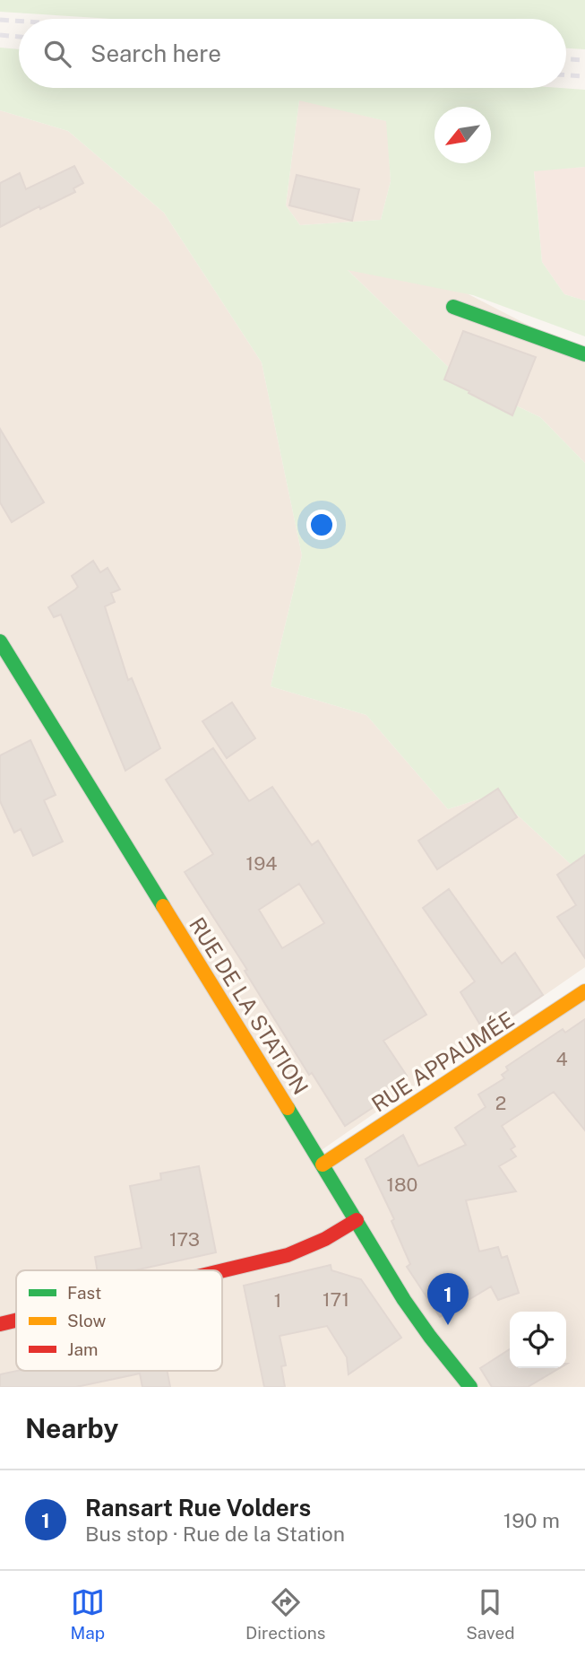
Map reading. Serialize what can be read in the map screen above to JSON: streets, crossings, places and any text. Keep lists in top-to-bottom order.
{
  "streets": {
    "street": ["RUE DE LA STATION", "RUE APPAUMÉE"]
  },
  "crossings": [
    ["RUE DE LA STATION", "RUE APPAUMÉE"]
  ],
  "house_numbers": [
    "194",
    "4",
    "2",
    "180",
    "173",
    "171",
    "1"
  ],
  "legend": ["Fast", "Slow", "Jam"],
  "north": "bottom left",
  "page": {
    "search": "Search here",
    "pins": "1",
    "heading": "Nearby",
    "list": [
      {
        "mark": "1",
        "name": "Ransart Rue Volders",
        "note": "Bus stop · Rue de la Station",
        "value": "190 m"
      }
    ],
    "nav": ["Map", "Directions", "Saved"]
  }
}
